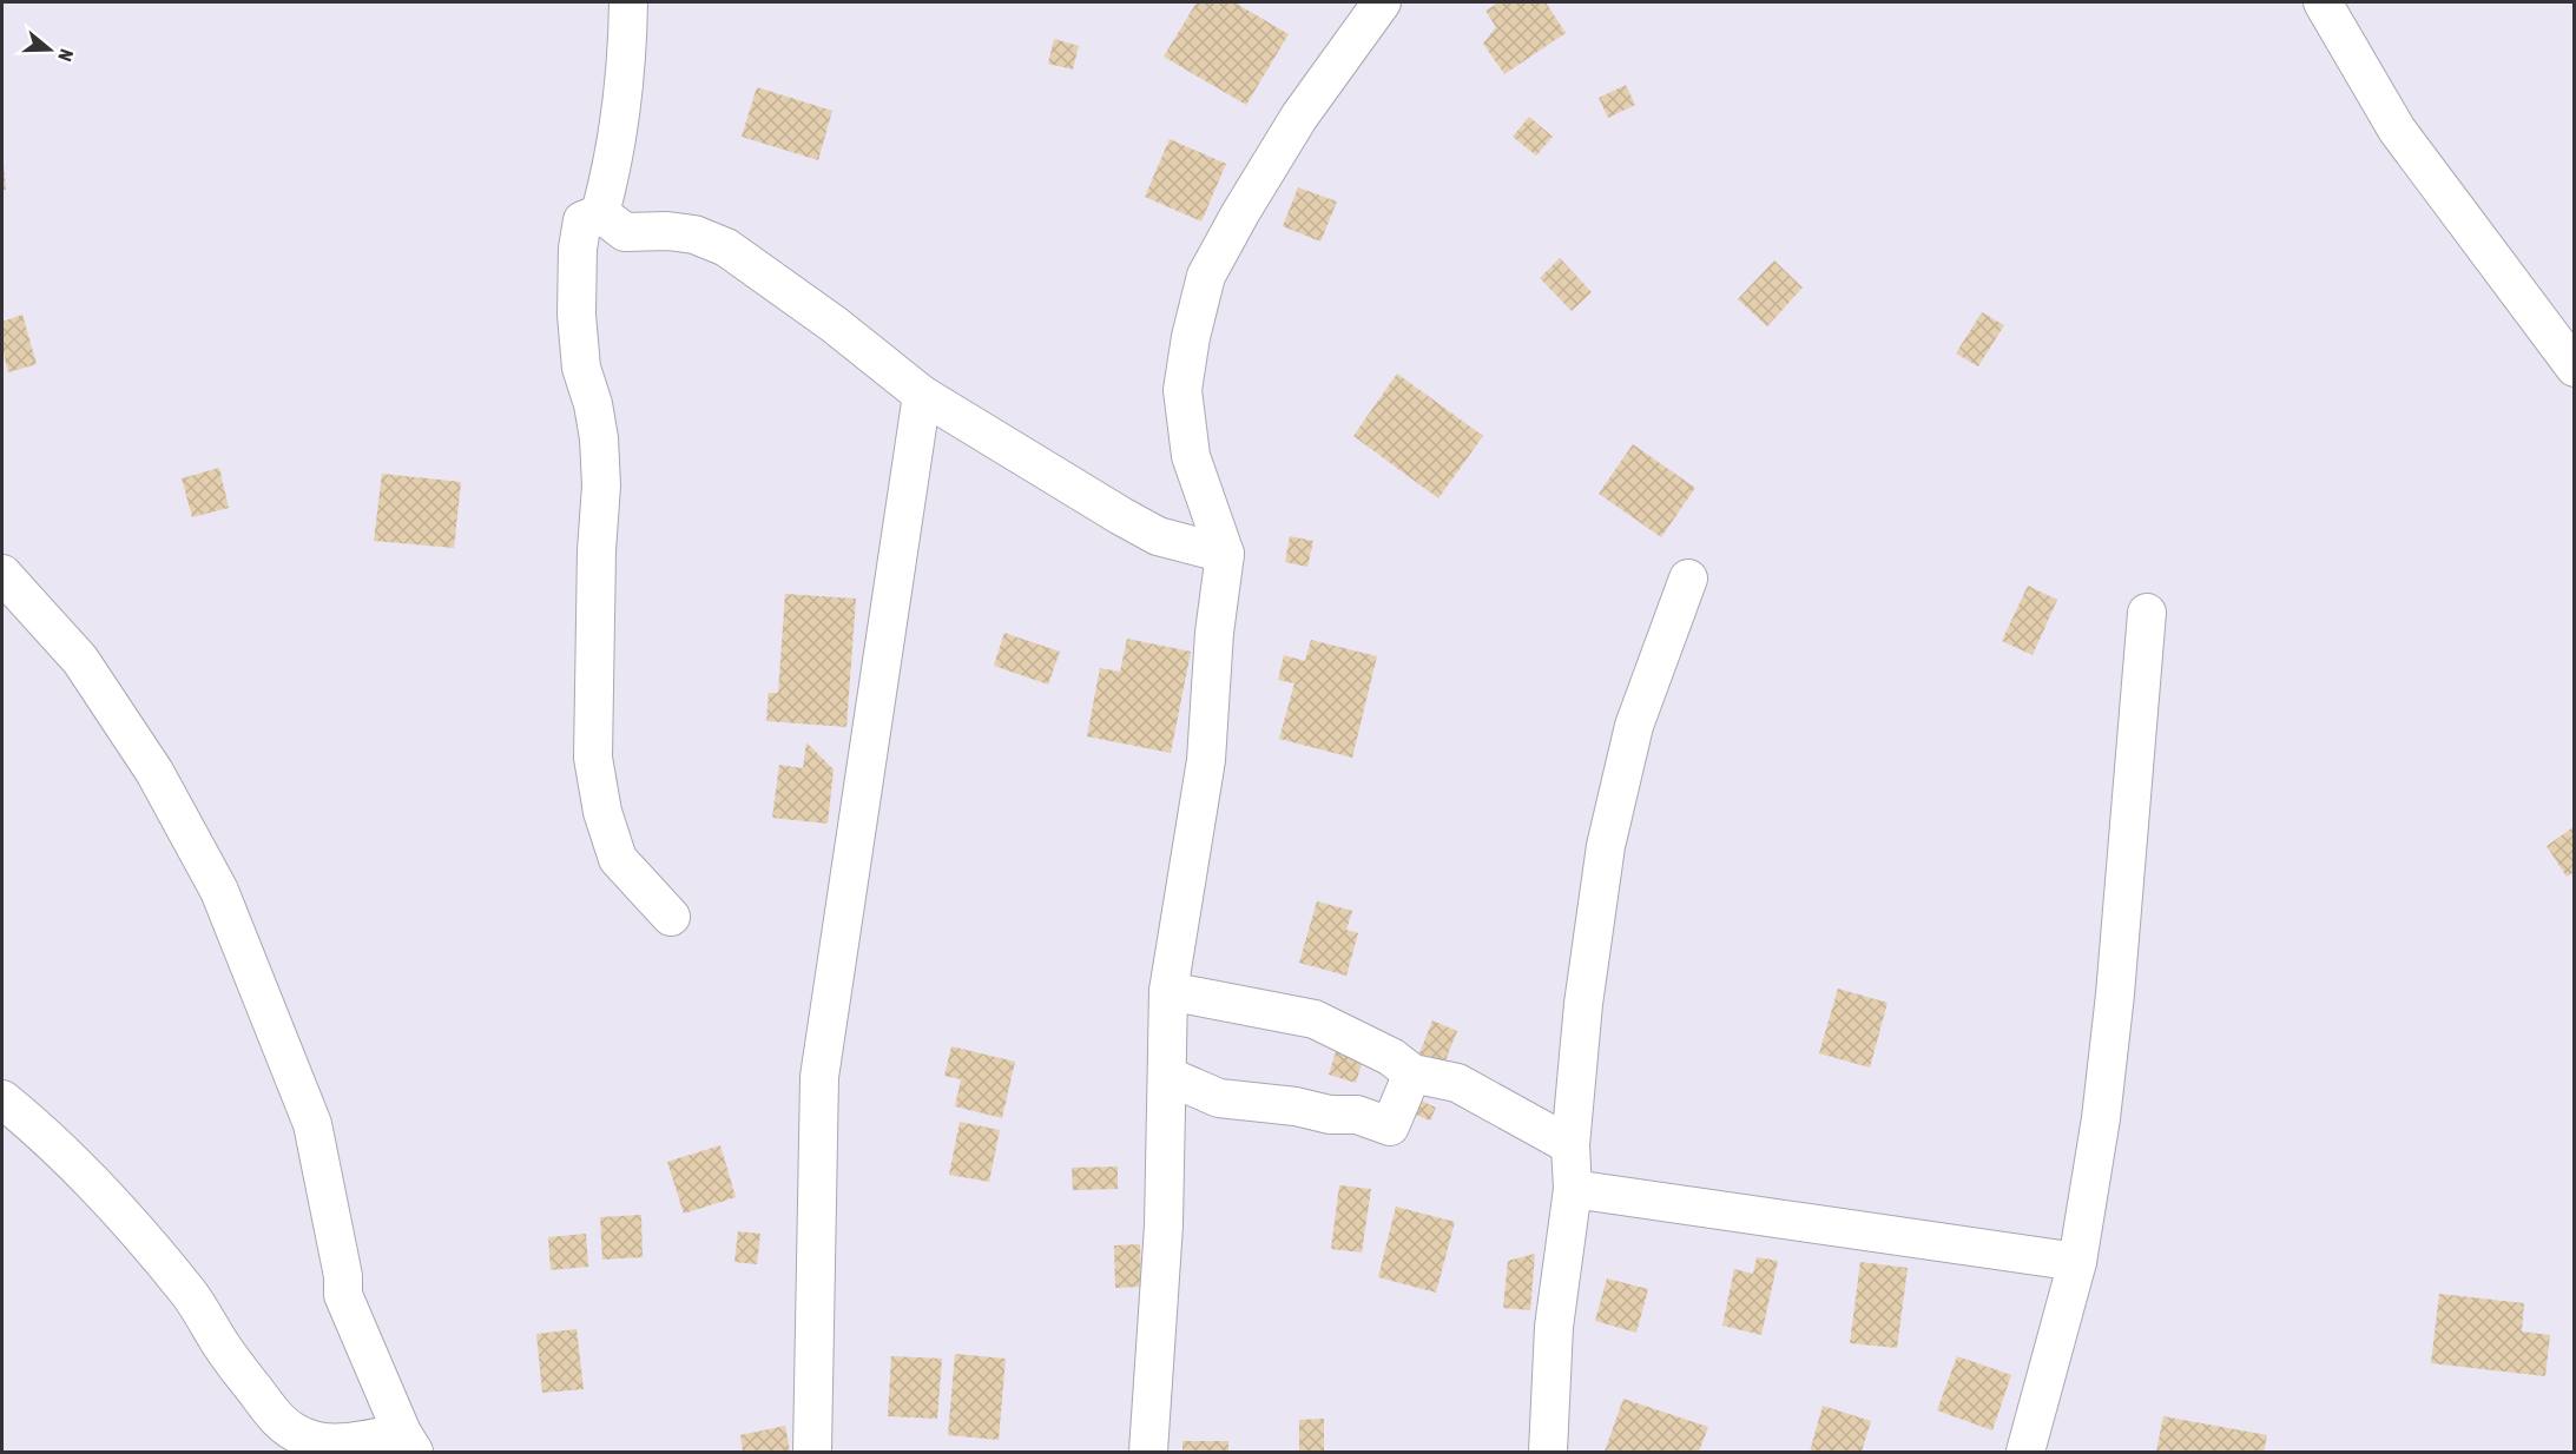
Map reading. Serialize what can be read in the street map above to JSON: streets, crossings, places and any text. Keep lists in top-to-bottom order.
{
  "north": "right"
}
